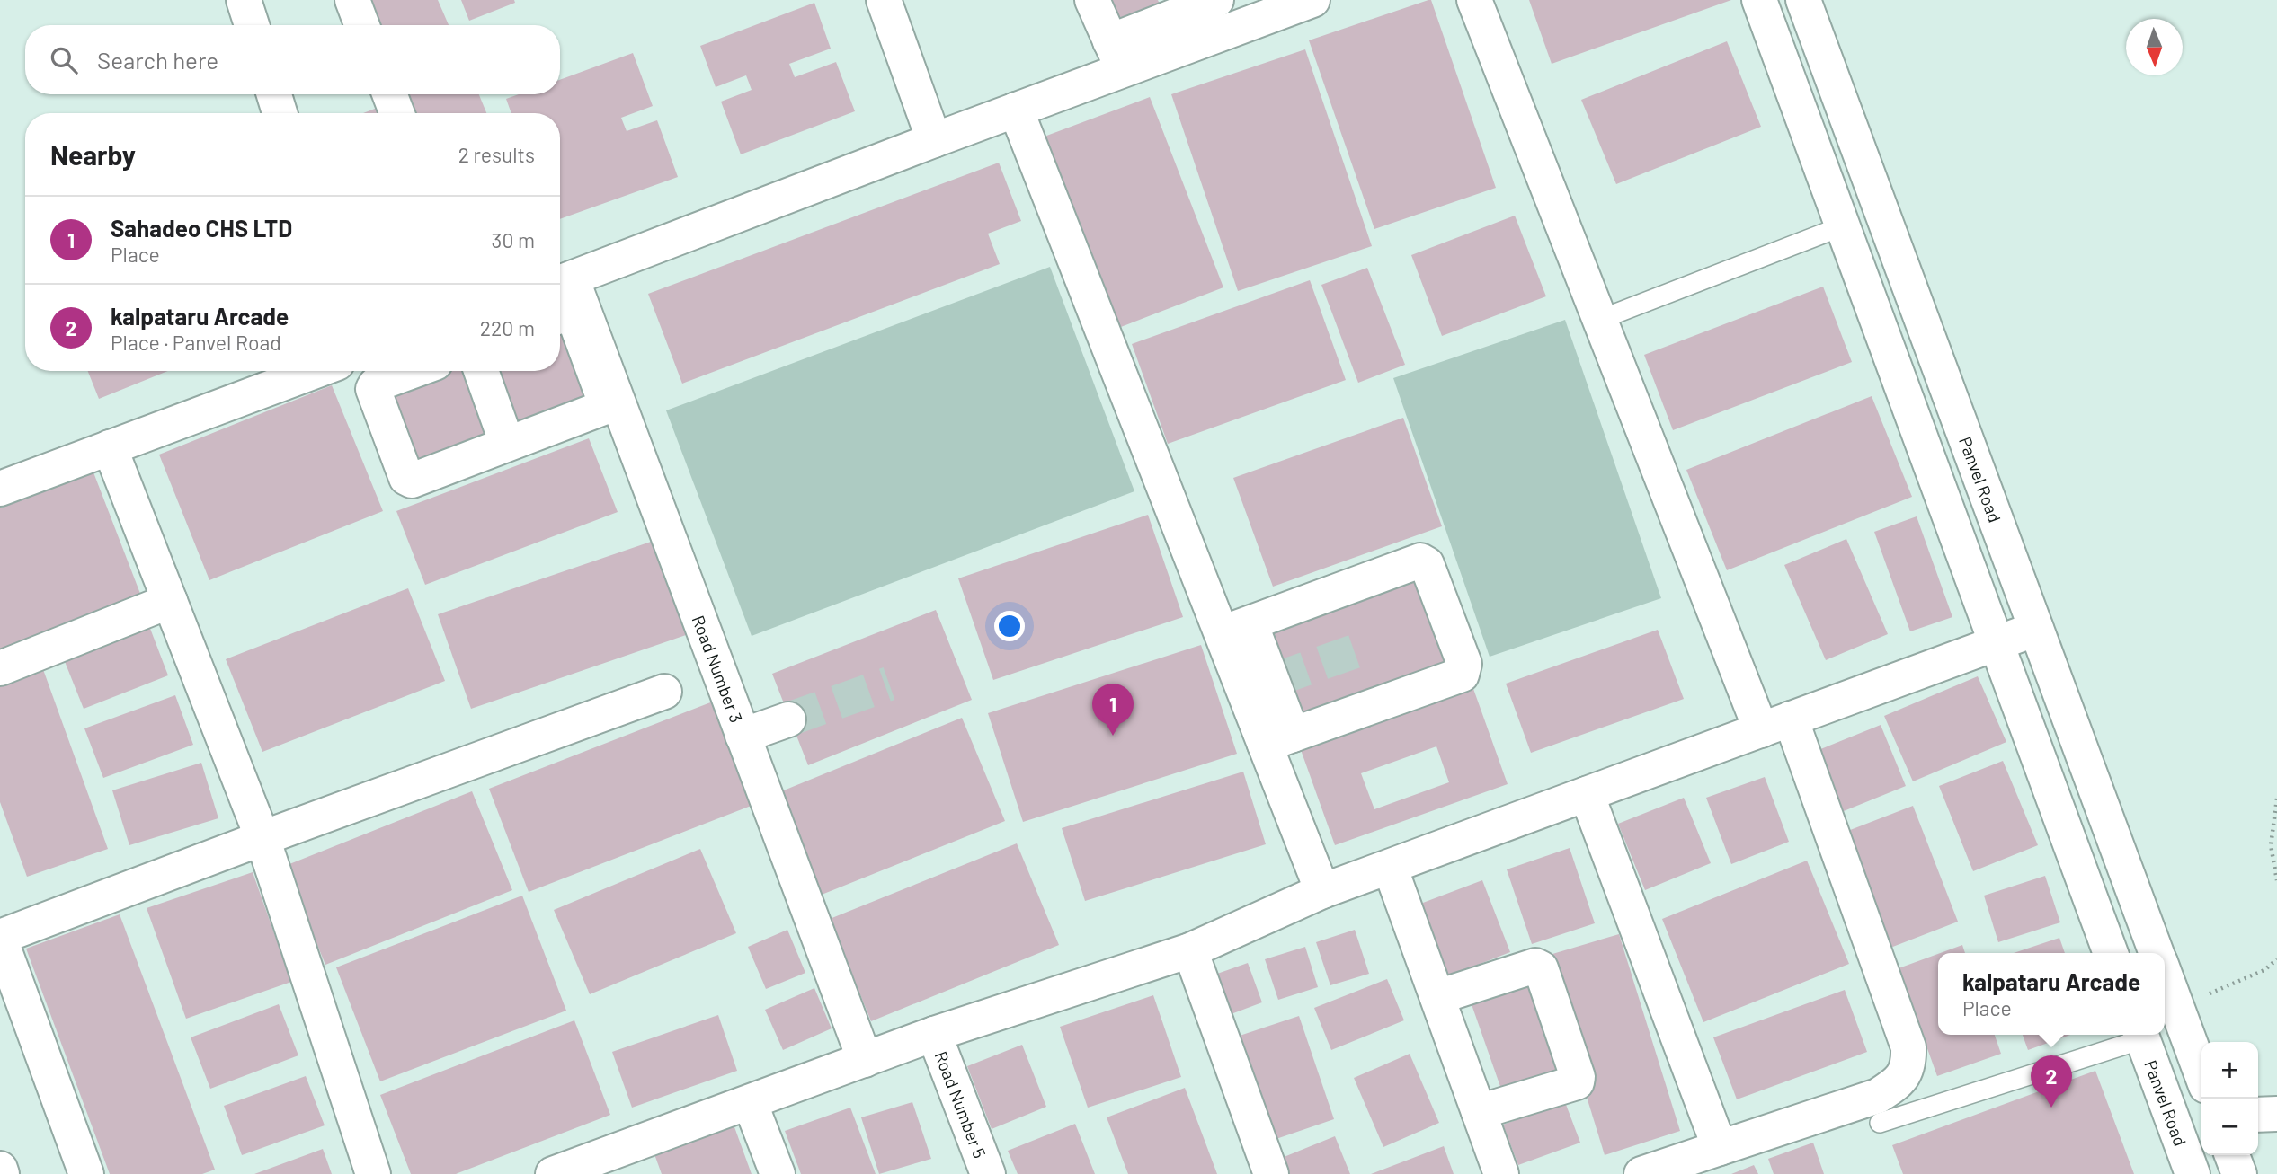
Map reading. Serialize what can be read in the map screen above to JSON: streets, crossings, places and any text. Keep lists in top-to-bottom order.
{
  "streets": {
    "street": ["Panvel Road", "Road Number 3", "Road Number 5"]
  },
  "north": "bottom",
  "page": {
    "search": "Search here",
    "heading": ["Nearby", "2 results"],
    "list": [
      {
        "mark": "1",
        "name": "Sahadeo CHS LTD",
        "note": "Place",
        "value": "30 m"
      },
      {
        "mark": "2",
        "name": "kalpataru Arcade",
        "note": "Place · Panvel Road",
        "value": "220 m"
      }
    ],
    "pins": ["1", "2"],
    "popup": ["kalpataru Arcade", "Place"],
    "map_buttons": ["+", "−"]
  }
}
